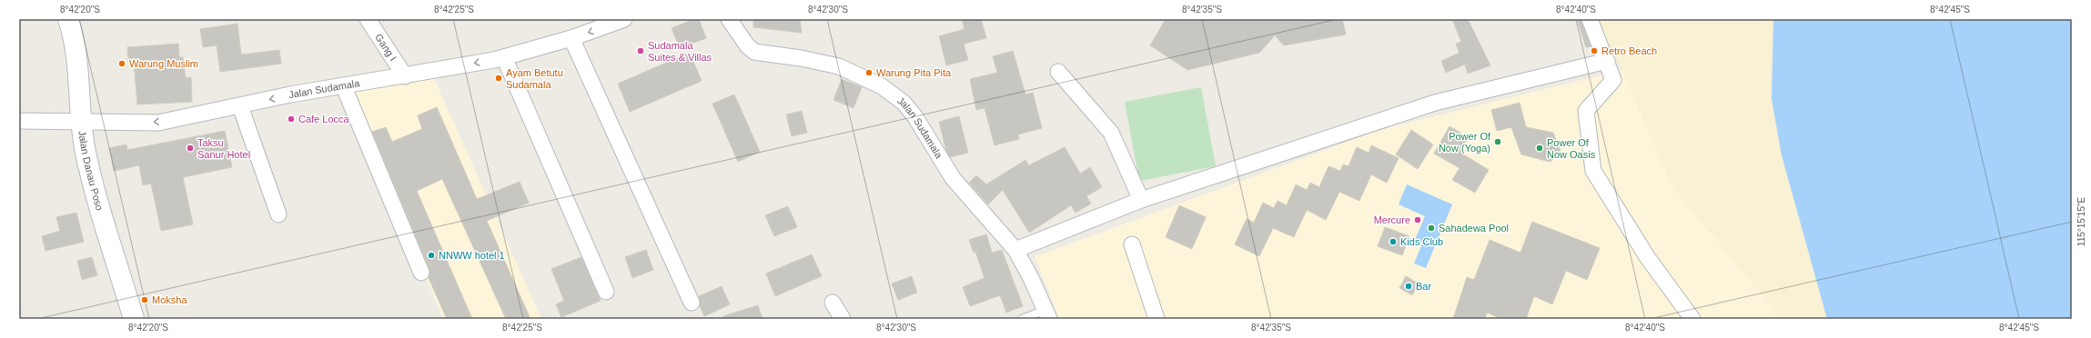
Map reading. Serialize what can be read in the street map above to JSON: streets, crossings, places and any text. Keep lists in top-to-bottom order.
{
  "streets": {
    "street": ["Gang I", "Jalan Sudamala", "Jalan Danau Poso"]
  },
  "crossings": [
    ["Gang I", "Jalan Sudamala"],
    ["Jalan Sudamala", "Jalan Danau Poso"]
  ],
  "one_way": ["Jalan Sudamala"],
  "places": [
    "Sudamala Suites & Villas",
    "Retro Beach",
    "Warung Muslim",
    "Warung Pita Pita",
    "Ayam Betutu Sudamala",
    "Cafe Locca",
    "Power Of Now (Yoga)",
    "Taksu Sanur Hotel",
    "Power Of Now Oasis",
    "Mercure",
    "Sahadewa Pool",
    "Kids Club",
    "NNWW hotel 1",
    "Bar",
    "Moksha"
  ],
  "coordinates": [
    "8°42'20\"S",
    "8°42'25\"S",
    "8°42'30\"S",
    "8°42'35\"S",
    "8°42'40\"S",
    "8°42'45\"S",
    "115°15'15\"E"
  ]
}
